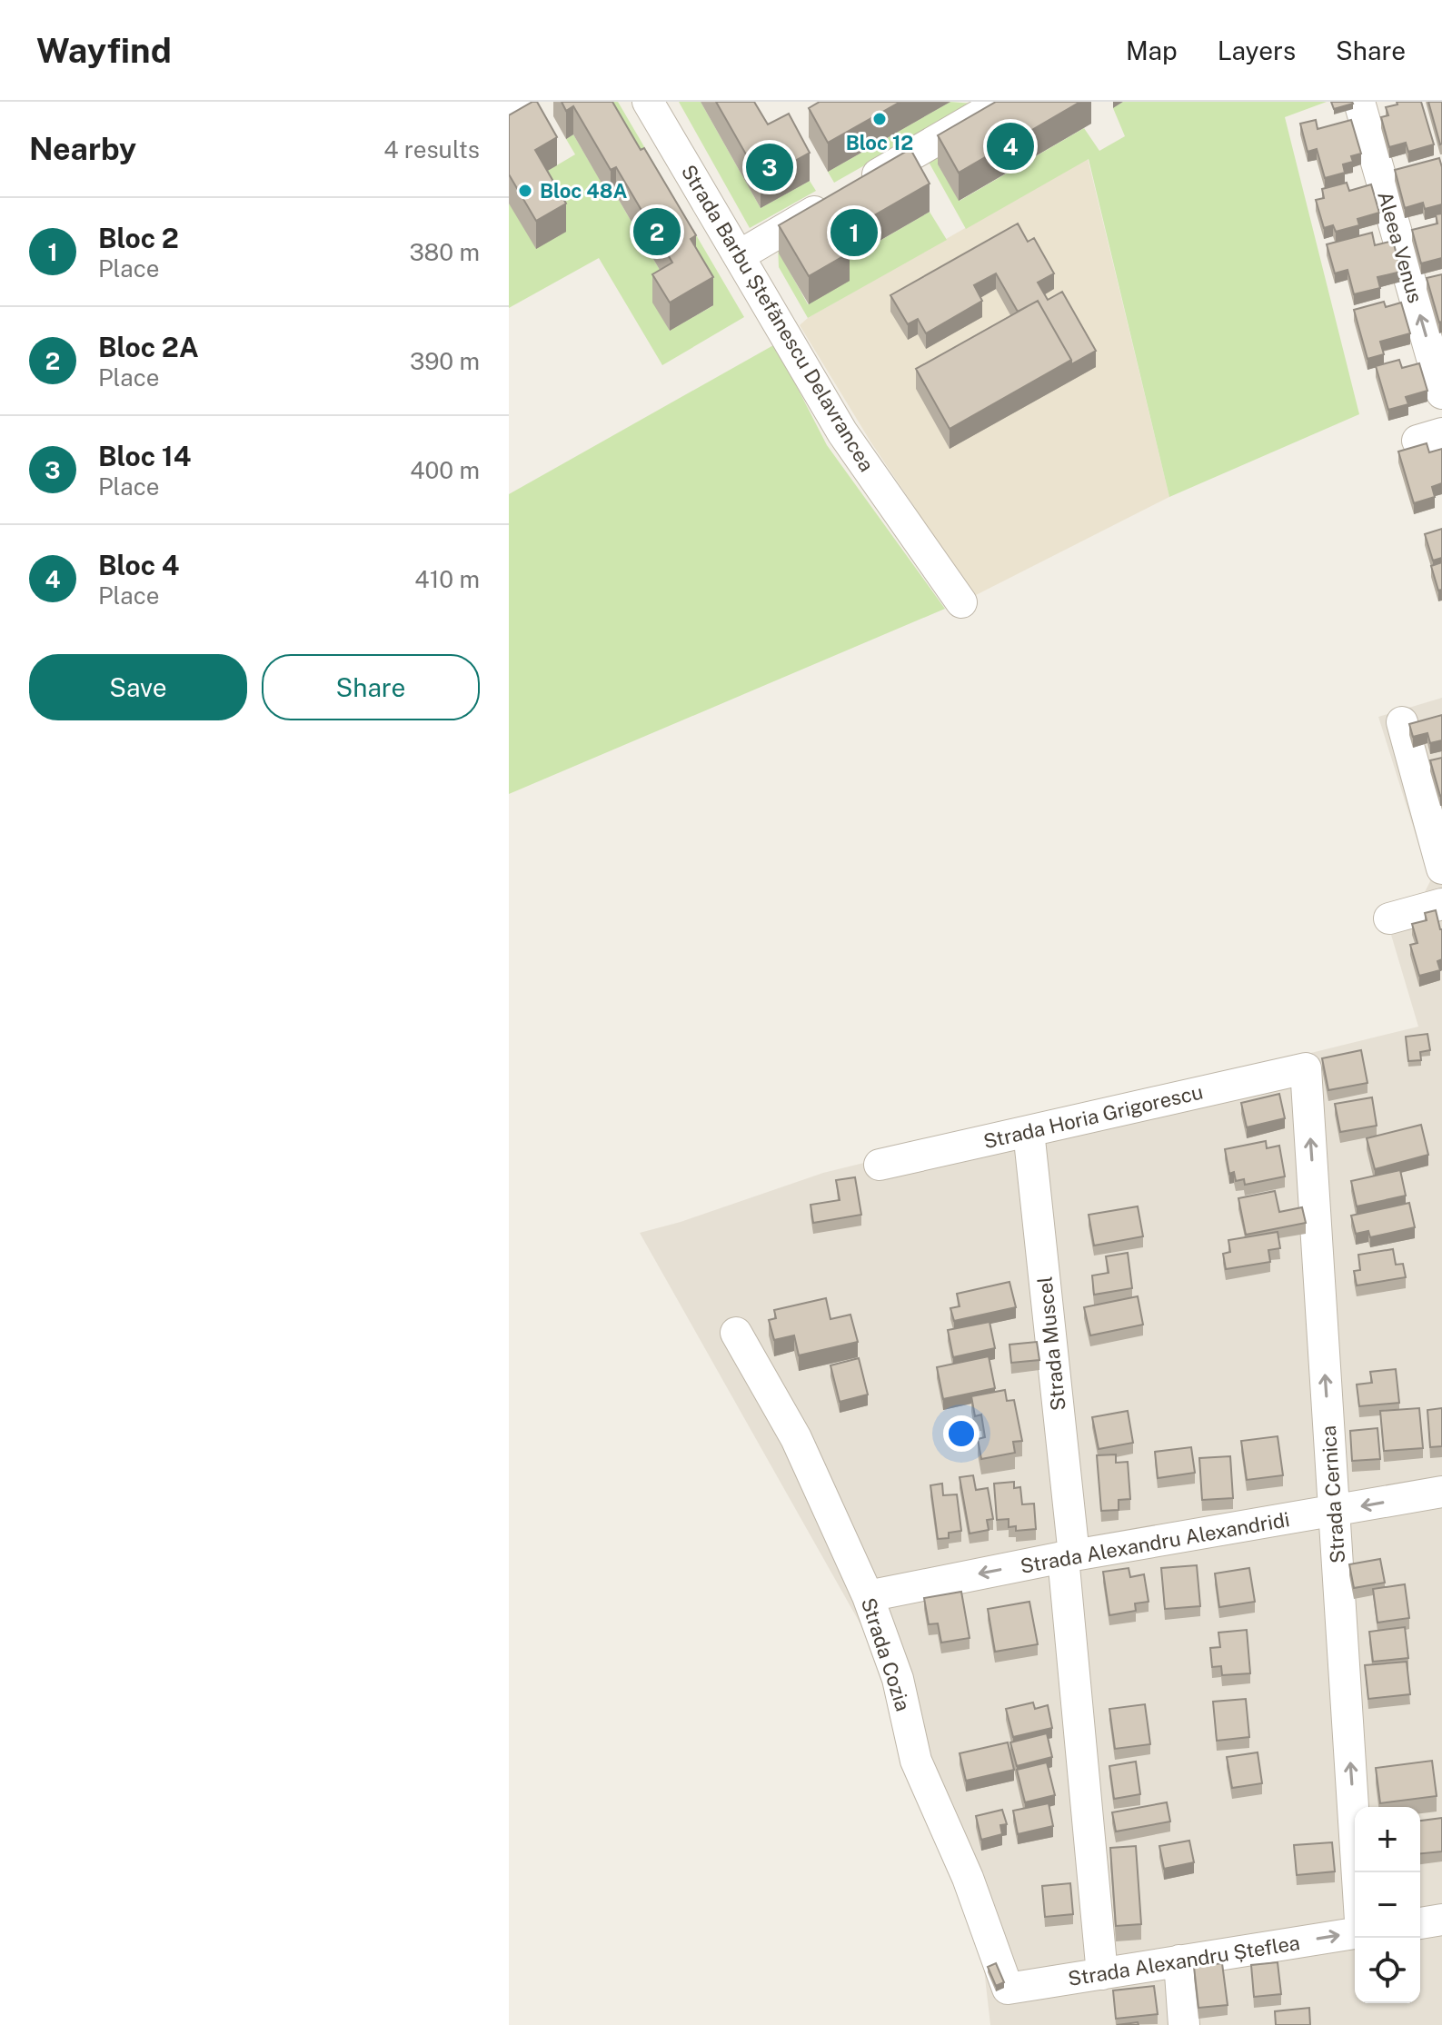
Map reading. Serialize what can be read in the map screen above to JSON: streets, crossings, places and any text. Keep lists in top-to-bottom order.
{
  "streets": {
    "street": [
      "Aleea Venus",
      "Strada Barbu Ștefănescu Delavrancea",
      "Strada Horia Grigorescu",
      "Strada Muscel",
      "Strada Cernica",
      "Strada Alexandru Alexandridi",
      "Strada Cozia",
      "Strada Alexandru Șteflea"
    ]
  },
  "crossings": [
    ["Strada Horia Grigorescu", "Strada Muscel"],
    ["Strada Horia Grigorescu", "Strada Cernica"],
    ["Strada Muscel", "Strada Alexandru Alexandridi"],
    ["Strada Muscel", "Strada Alexandru Șteflea"],
    ["Strada Cernica", "Strada Alexandru Alexandridi"],
    ["Strada Alexandru Alexandridi", "Strada Cozia"],
    ["Strada Cozia", "Strada Alexandru Șteflea"]
  ],
  "one_way": [
    "Aleea Venus",
    "Strada Cernica",
    "Strada Alexandru Alexandridi",
    "Strada Alexandru Șteflea"
  ],
  "places": ["Bloc 12", "Bloc 48A"],
  "page": {
    "header": "Wayfind",
    "nav": ["Map", "Layers", "Share"],
    "heading": ["Nearby", "4 results"],
    "pins": [
      "4",
      "3",
      "2",
      "1"
    ],
    "list": [
      {
        "mark": "1",
        "name": "Bloc 2",
        "note": "Place",
        "value": "380 m"
      },
      {
        "mark": "2",
        "name": "Bloc 2A",
        "note": "Place",
        "value": "390 m"
      },
      {
        "mark": "3",
        "name": "Bloc 14",
        "note": "Place",
        "value": "400 m"
      },
      {
        "mark": "4",
        "name": "Bloc 4",
        "note": "Place",
        "value": "410 m"
      }
    ],
    "buttons": ["Save", "Share"],
    "map_buttons": ["+", "−"]
  }
}
